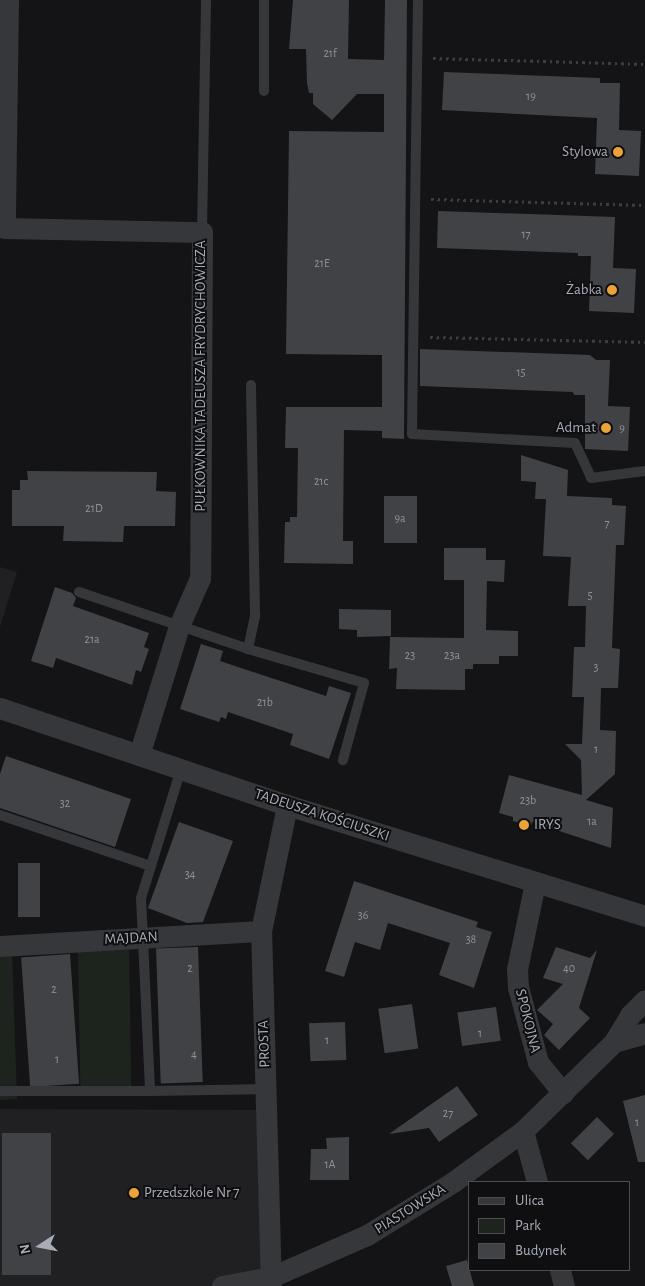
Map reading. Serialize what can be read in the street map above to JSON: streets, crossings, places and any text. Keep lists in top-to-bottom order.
{
  "streets": {
    "street": [
      "PUŁKOWNIKA TADEUSZA FRYDRYCHOWICZA",
      "TADEUSZA KOŚCIUSZKI",
      "MAJDAN",
      "SPOKOJNA",
      "PROSTA",
      "PIASTOWSKA"
    ]
  },
  "crossings": [
    ["PUŁKOWNIKA TADEUSZA FRYDRYCHOWICZA", "TADEUSZA KOŚCIUSZKI"],
    ["TADEUSZA KOŚCIUSZKI", "SPOKOJNA"],
    ["TADEUSZA KOŚCIUSZKI", "PROSTA"],
    ["MAJDAN", "PROSTA"],
    ["SPOKOJNA", "PIASTOWSKA"],
    ["PROSTA", "PIASTOWSKA"]
  ],
  "places": [
    "Stylowa",
    "Żabka",
    "Admat",
    "IRYS",
    "Przedszkole Nr 7"
  ],
  "house_numbers": [
    "21f",
    "19",
    "17",
    "21E",
    "15",
    "9",
    "21c",
    "21D",
    "9a",
    "7",
    "5",
    "21a",
    "23",
    "23a",
    "3",
    "21b",
    "1",
    "23b",
    "32",
    "1a",
    "34",
    "36",
    "38",
    "2",
    "40",
    "2",
    "1",
    "1",
    "4",
    "1",
    "27",
    "1",
    "1A"
  ],
  "legend": ["Ulica", "Park", "Budynek"],
  "north": "left"
}
